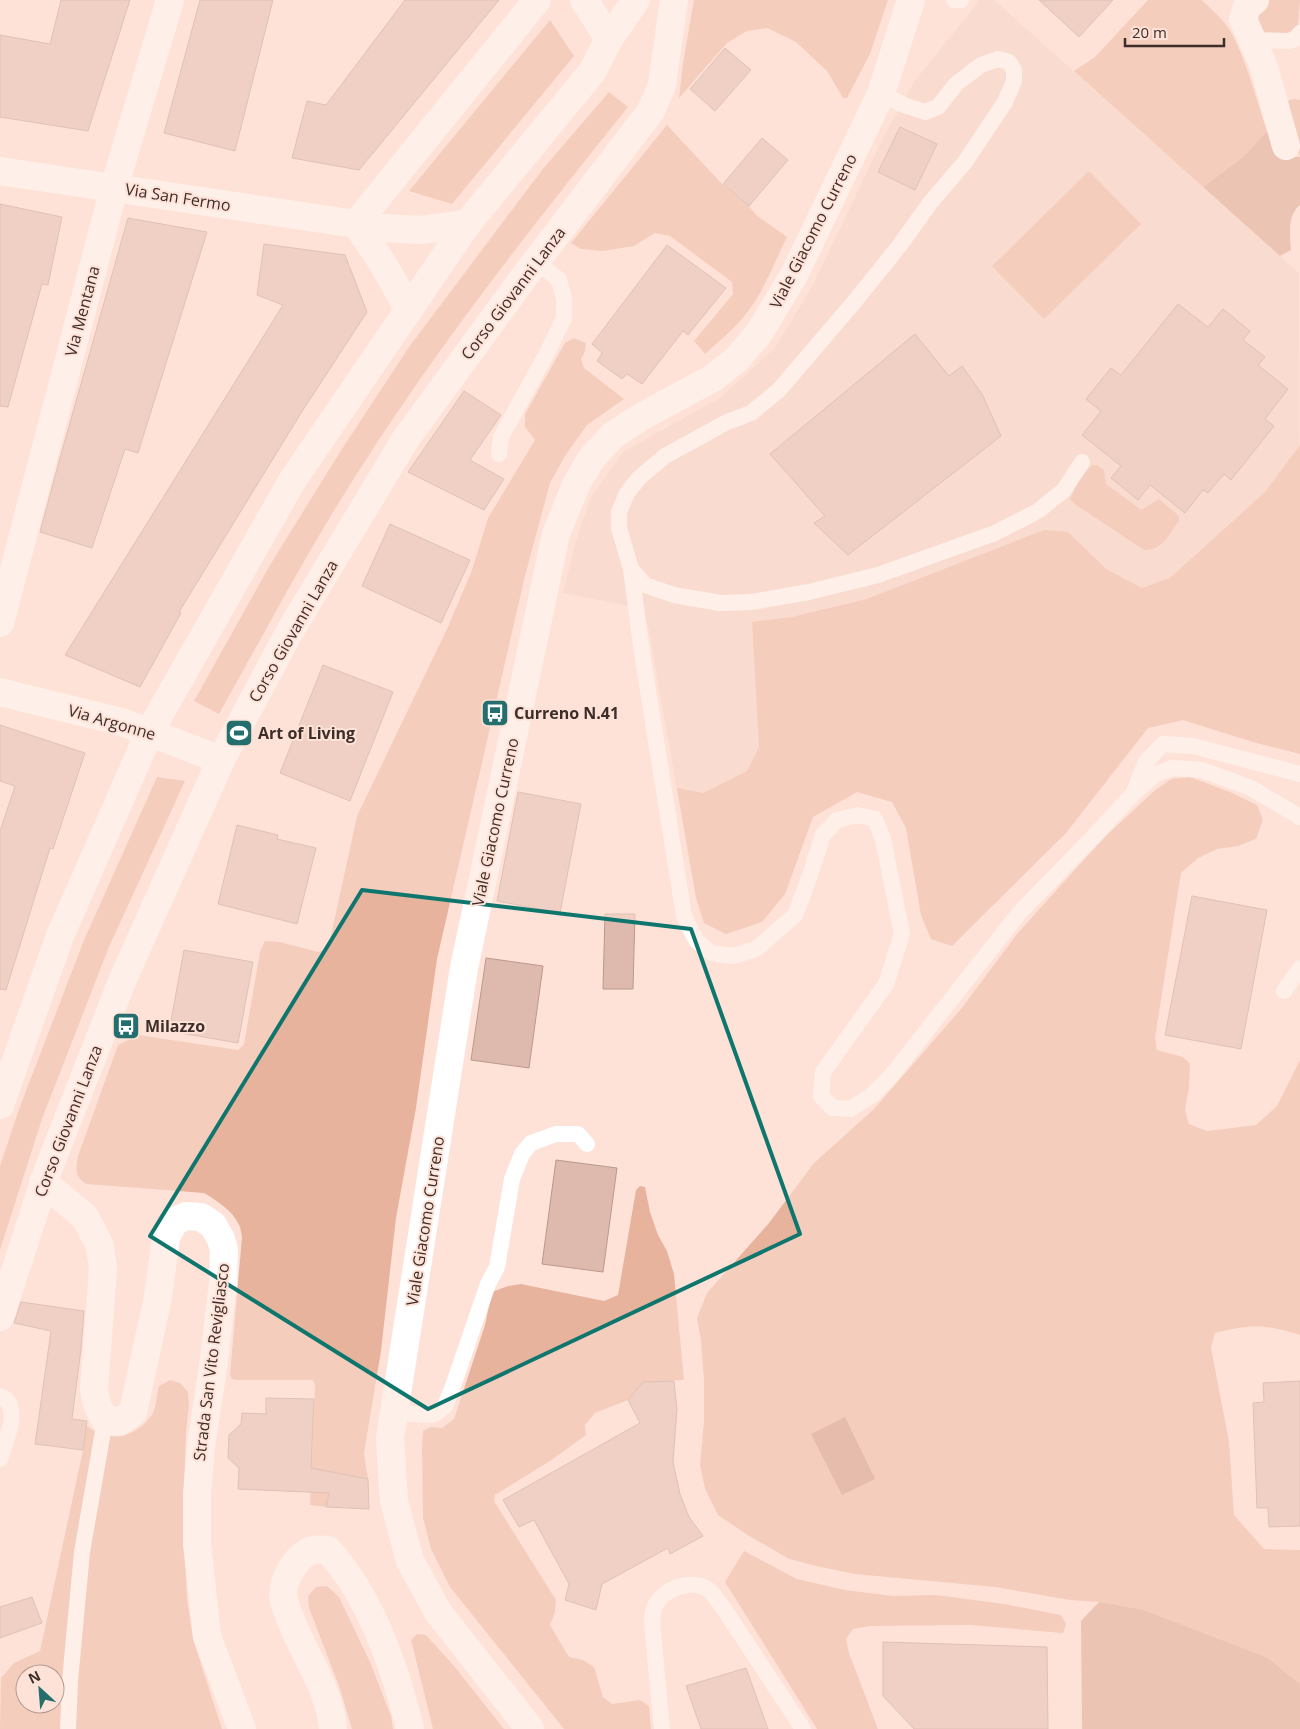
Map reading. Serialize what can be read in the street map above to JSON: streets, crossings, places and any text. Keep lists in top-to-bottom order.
{
  "streets": {
    "street": [
      "Via San Fermo",
      "Viale Giacomo Curreno",
      "Corso Giovanni Lanza",
      "Via Mentana",
      "Via Argonne",
      "Strada San Vito Revigliasco"
    ]
  },
  "crossings": [
    ["Via San Fermo", "Via Mentana"],
    ["Corso Giovanni Lanza", "Via Argonne"]
  ],
  "places": {
    "bus stop": ["Curreno N.41", "Milazzo"],
    "sports": ["Art of Living"]
  },
  "scale_bar": "20 m",
  "north": "top left"
}
